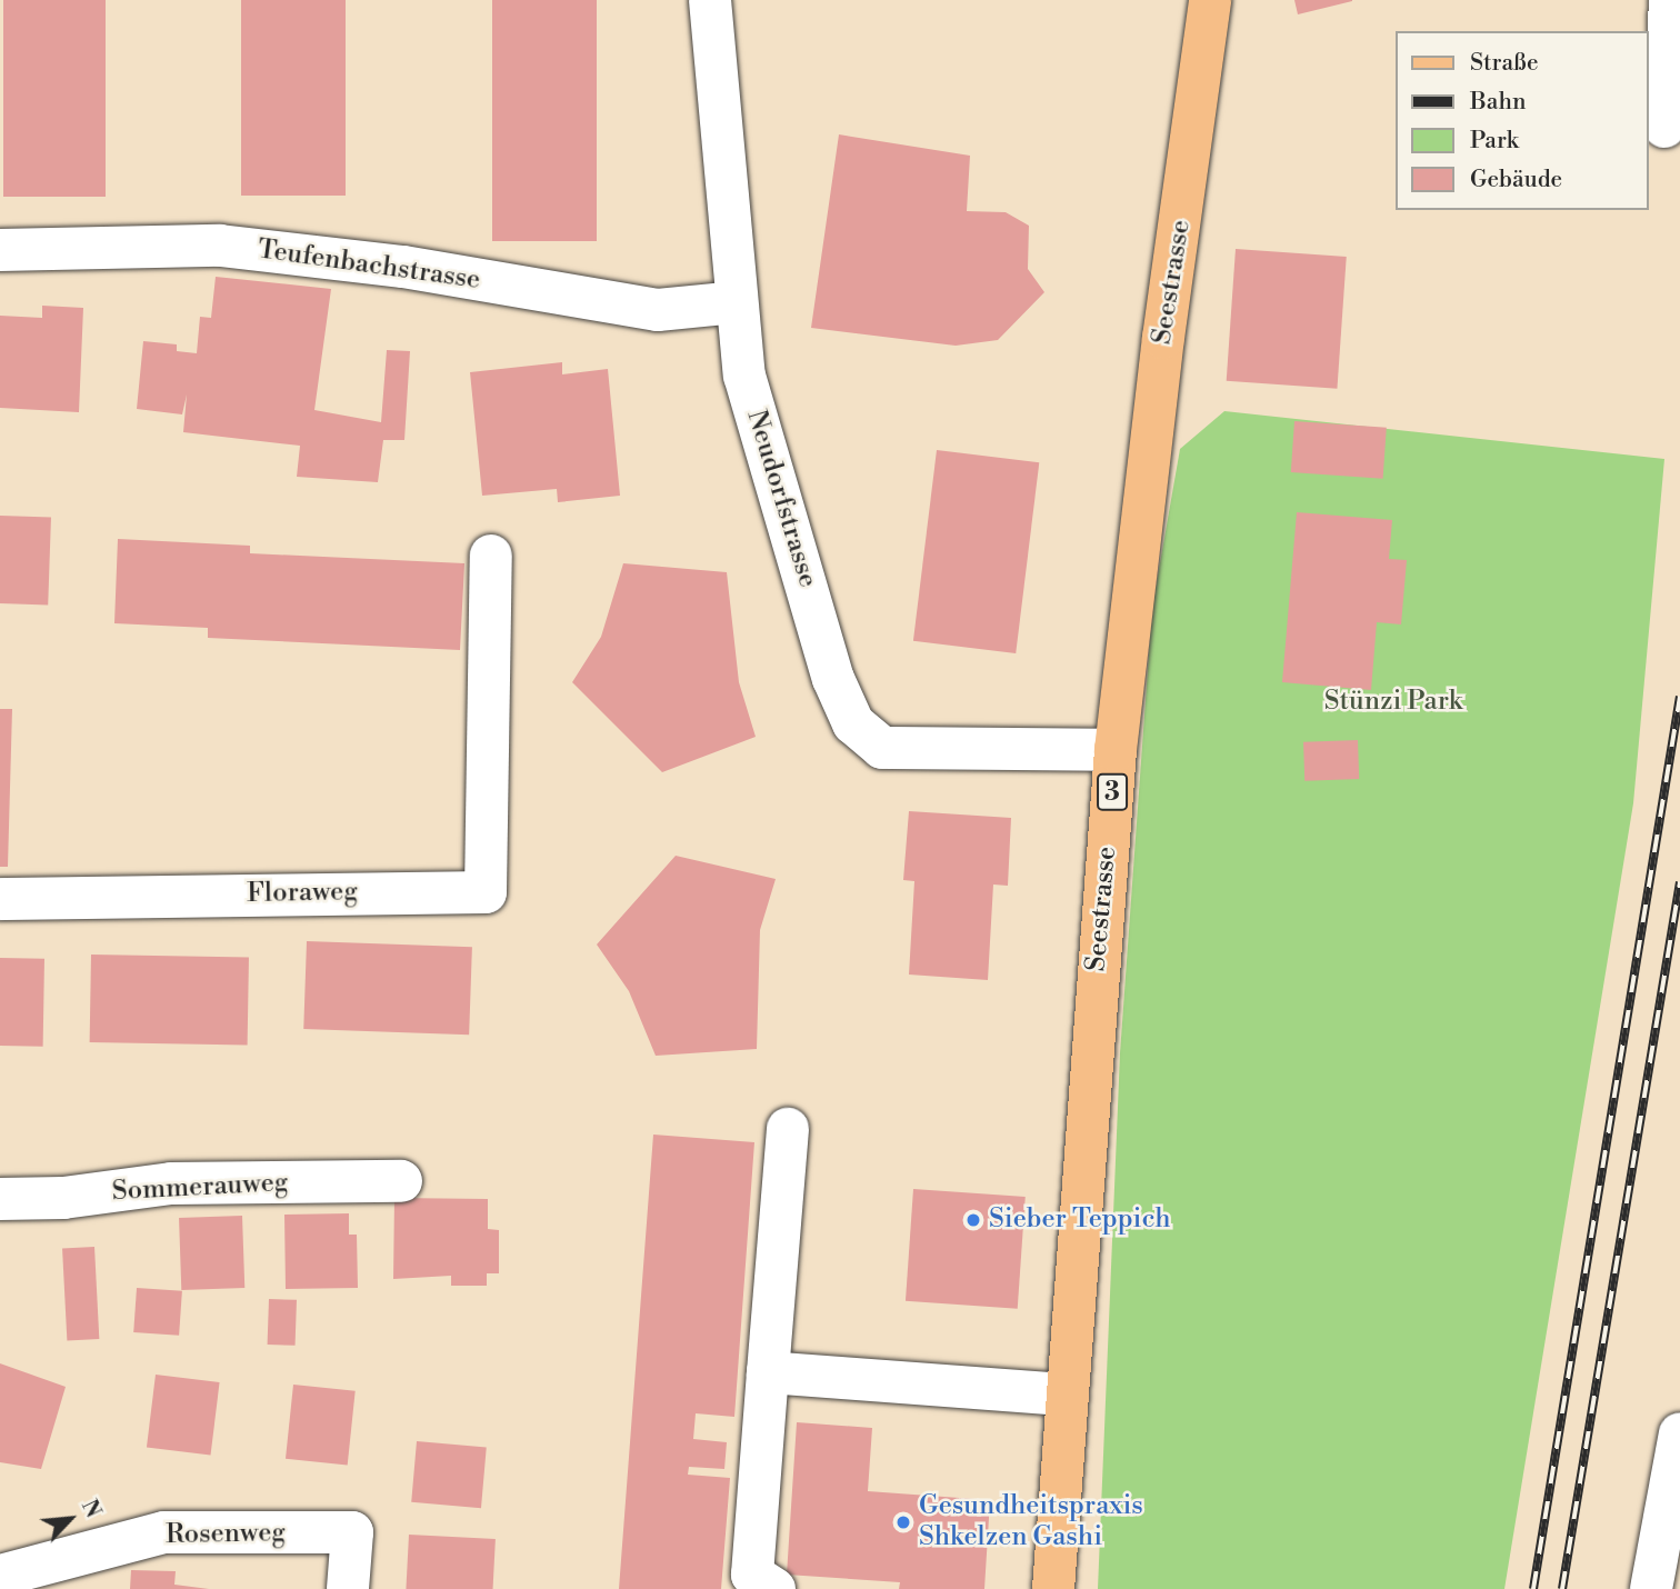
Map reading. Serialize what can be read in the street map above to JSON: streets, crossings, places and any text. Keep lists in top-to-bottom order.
{
  "streets": {
    "main road": ["Seestrasse", "3"],
    "street": [
      "Teufenbachstrasse",
      "Neudorfstrasse",
      "Floraweg",
      "Sommerauweg",
      "Rosenweg"
    ]
  },
  "crossings": [
    ["Teufenbachstrasse", "Neudorfstrasse"],
    ["Seestrasse", "Neudorfstrasse"]
  ],
  "parks": ["Stünzi Park"],
  "places": ["Sieber Teppich", "Gesundheitspraxis Shkelzen Gashi"],
  "legend": [
    "Straße",
    "Bahn",
    "Park",
    "Gebäude"
  ],
  "north": "top right"
}
